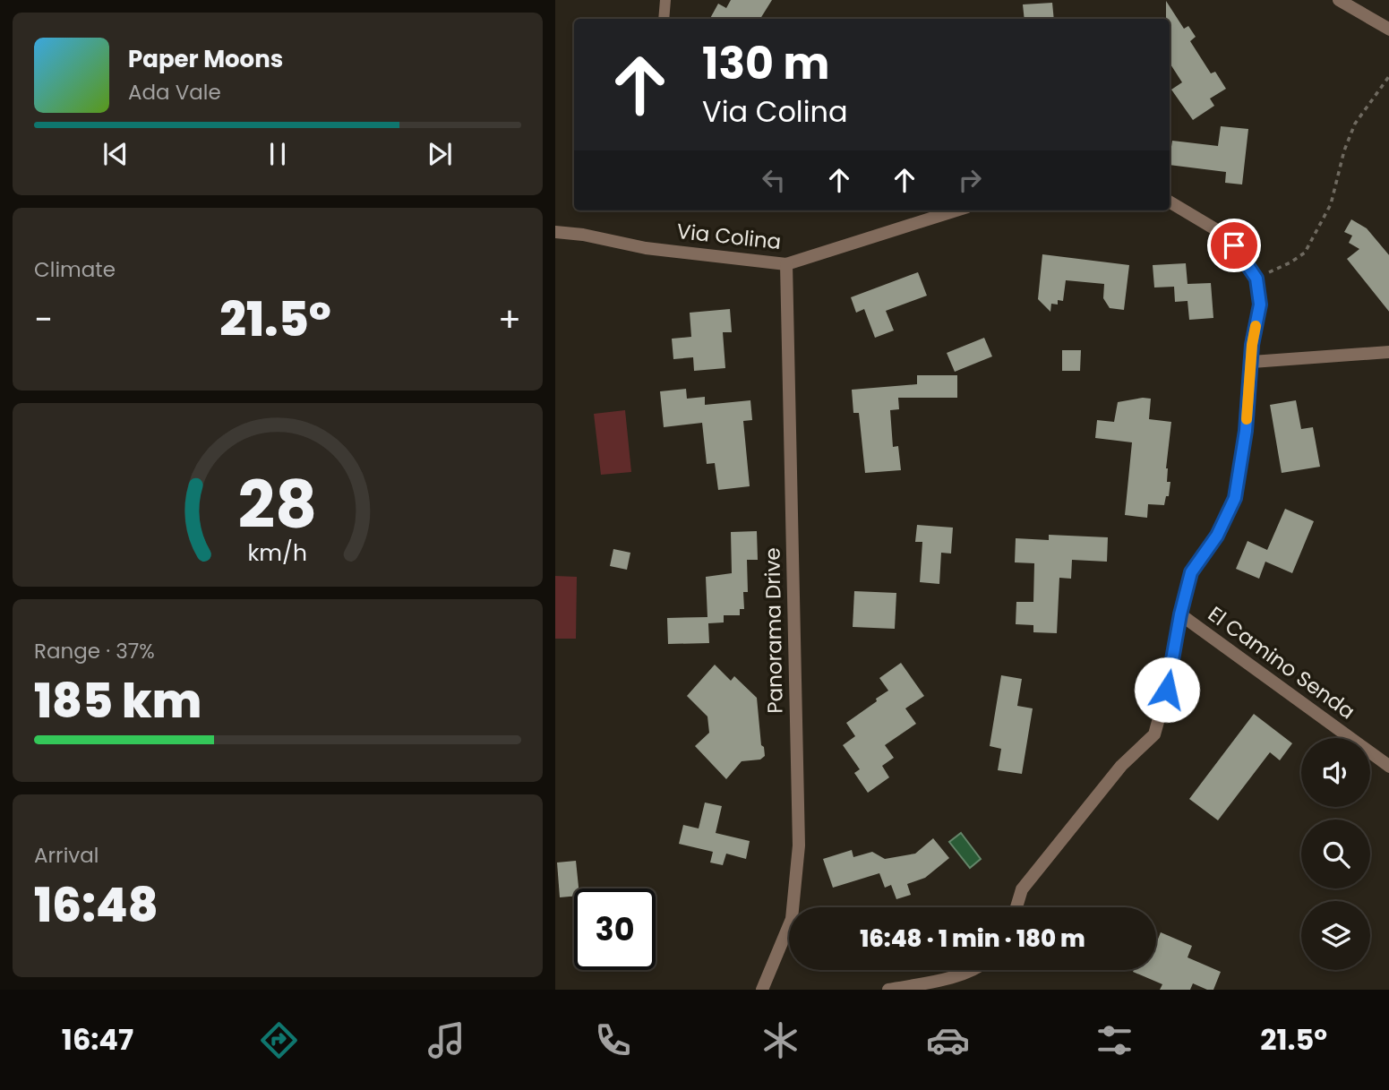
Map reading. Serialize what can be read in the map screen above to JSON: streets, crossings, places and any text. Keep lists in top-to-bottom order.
{
  "streets": {
    "street": ["Via Colina", "Panorama Drive", "El Camino Senda"]
  },
  "crossings": [
    ["Via Colina", "Panorama Drive"]
  ],
  "page": {
    "turn": ["130 m", "Via Colina"],
    "song": ["Paper Moons", "Ada Vale"],
    "tile": [
      "Climate",
      ["Range · 37%", "185 km"],
      ["Arrival", "16:48"]
    ],
    "heat": ["−", "21.5°", "+"],
    "limit": "30",
    "trip": "16:48 · 1 min · 180 m",
    "tabs": ["16:47", "21.5°"],
    "gauge": ["28", "km/h"]
  }
}
